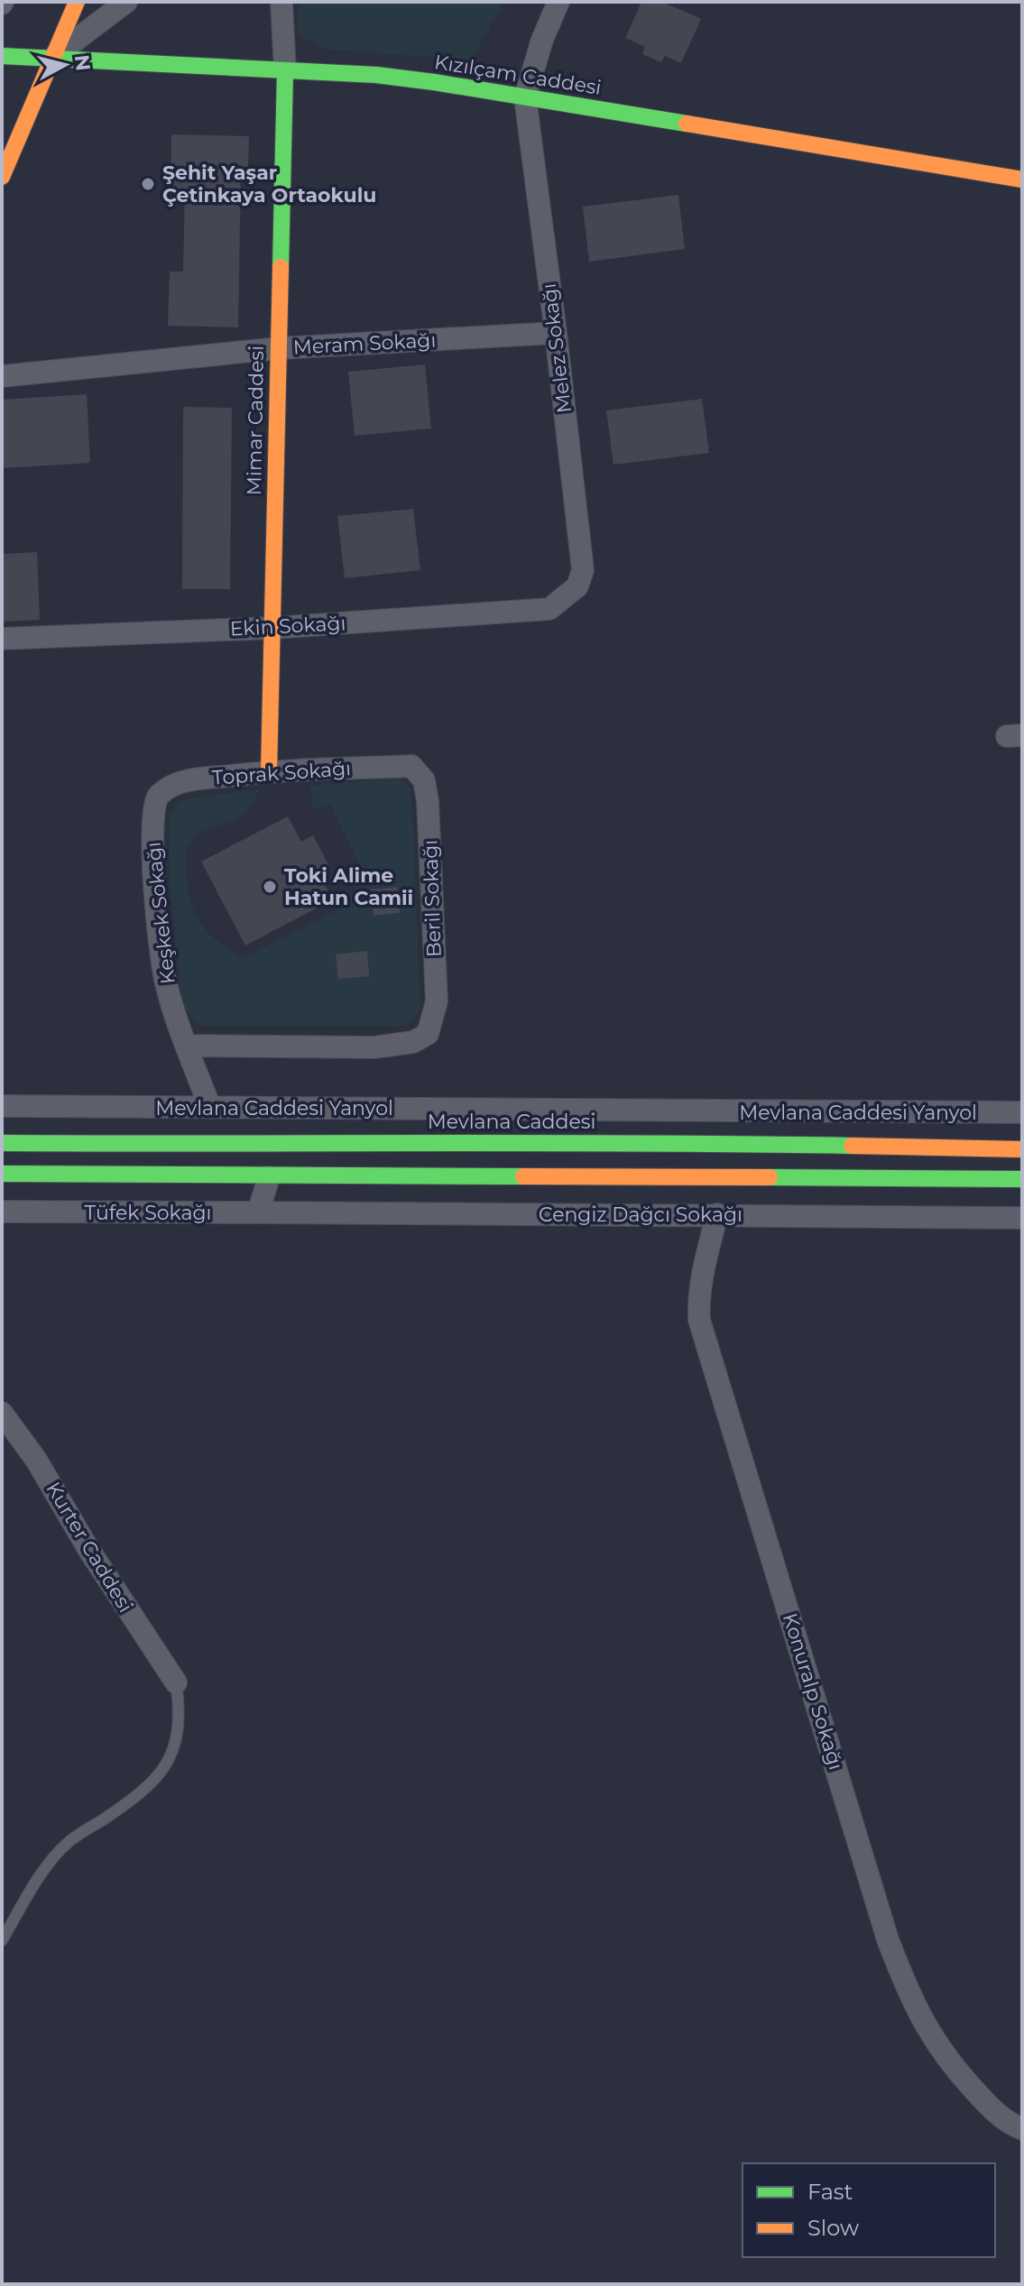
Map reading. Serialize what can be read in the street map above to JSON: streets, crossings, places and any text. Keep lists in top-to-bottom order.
{
  "streets": {
    "main road": ["Kızılçam Caddesi", "Mimar Caddesi", "Mevlana Caddesi"],
    "street": [
      "Meram Sokağı",
      "Melez Sokağı",
      "Ekin Sokağı",
      "Toprak Sokağı",
      "Beril Sokağı",
      "Keşkek Sokağı",
      "Mevlana Caddesi Yanyol",
      "Tüfek Sokağı",
      "Cengiz Dağcı Sokağı",
      "Kurter Caddesi",
      "Konuralp Sokağı"
    ]
  },
  "crossings": [
    ["Kızılçam Caddesi", "Melez Sokağı"],
    ["Kızılçam Caddesi", "Mimar Caddesi"],
    ["Meram Sokağı", "Melez Sokağı"],
    ["Meram Sokağı", "Mimar Caddesi"],
    ["Melez Sokağı", "Ekin Sokağı"],
    ["Mimar Caddesi", "Ekin Sokağı"],
    ["Mimar Caddesi", "Toprak Sokağı"],
    ["Toprak Sokağı", "Beril Sokağı"],
    ["Toprak Sokağı", "Keşkek Sokağı"],
    ["Beril Sokağı", "Keşkek Sokağı"],
    ["Keşkek Sokağı", "Mevlana Caddesi Yanyol"],
    ["Tüfek Sokağı", "Cengiz Dağcı Sokağı"],
    ["Cengiz Dağcı Sokağı", "Konuralp Sokağı"]
  ],
  "places": ["Şehit Yaşar Çetinkaya Ortaokulu", "Toki Alime Hatun Camii"],
  "legend": ["Fast", "Slow"],
  "north": "right"
}
